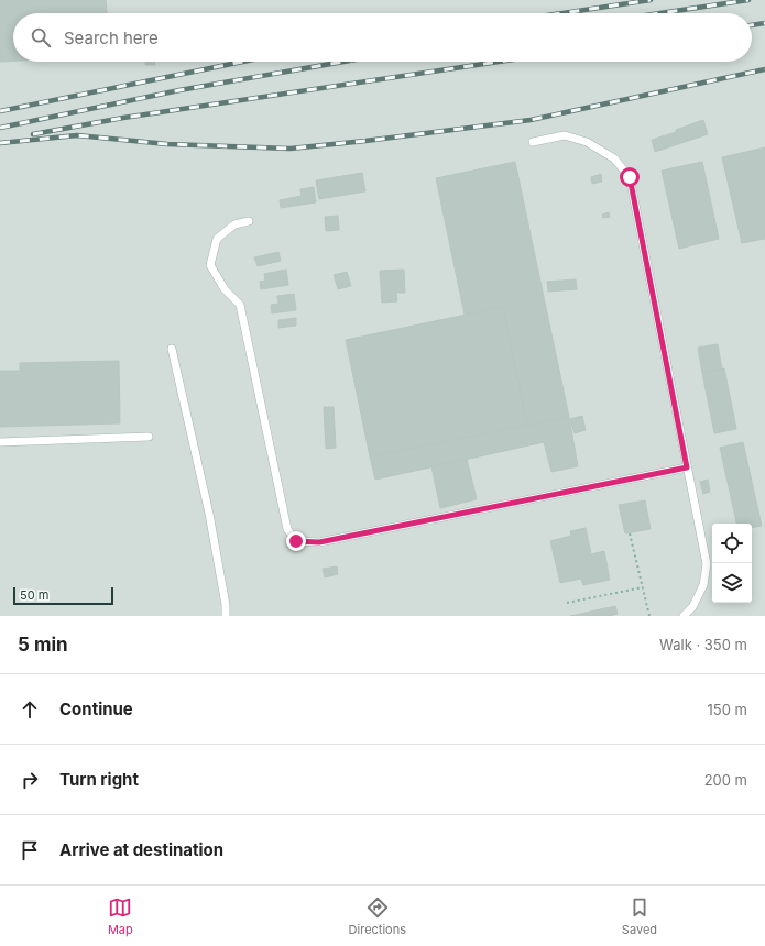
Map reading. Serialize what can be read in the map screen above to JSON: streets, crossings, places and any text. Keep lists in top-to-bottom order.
{
  "scale_bar": "50 m",
  "page": {
    "search": "Search here",
    "scale": "50 m",
    "heading": ["5 min", "Walk · 350 m"],
    "list": [
      ["Continue", "150 m"],
      ["Turn right", "200 m"],
      "Arrive at destination"
    ],
    "nav": ["Map", "Directions", "Saved"]
  }
}
